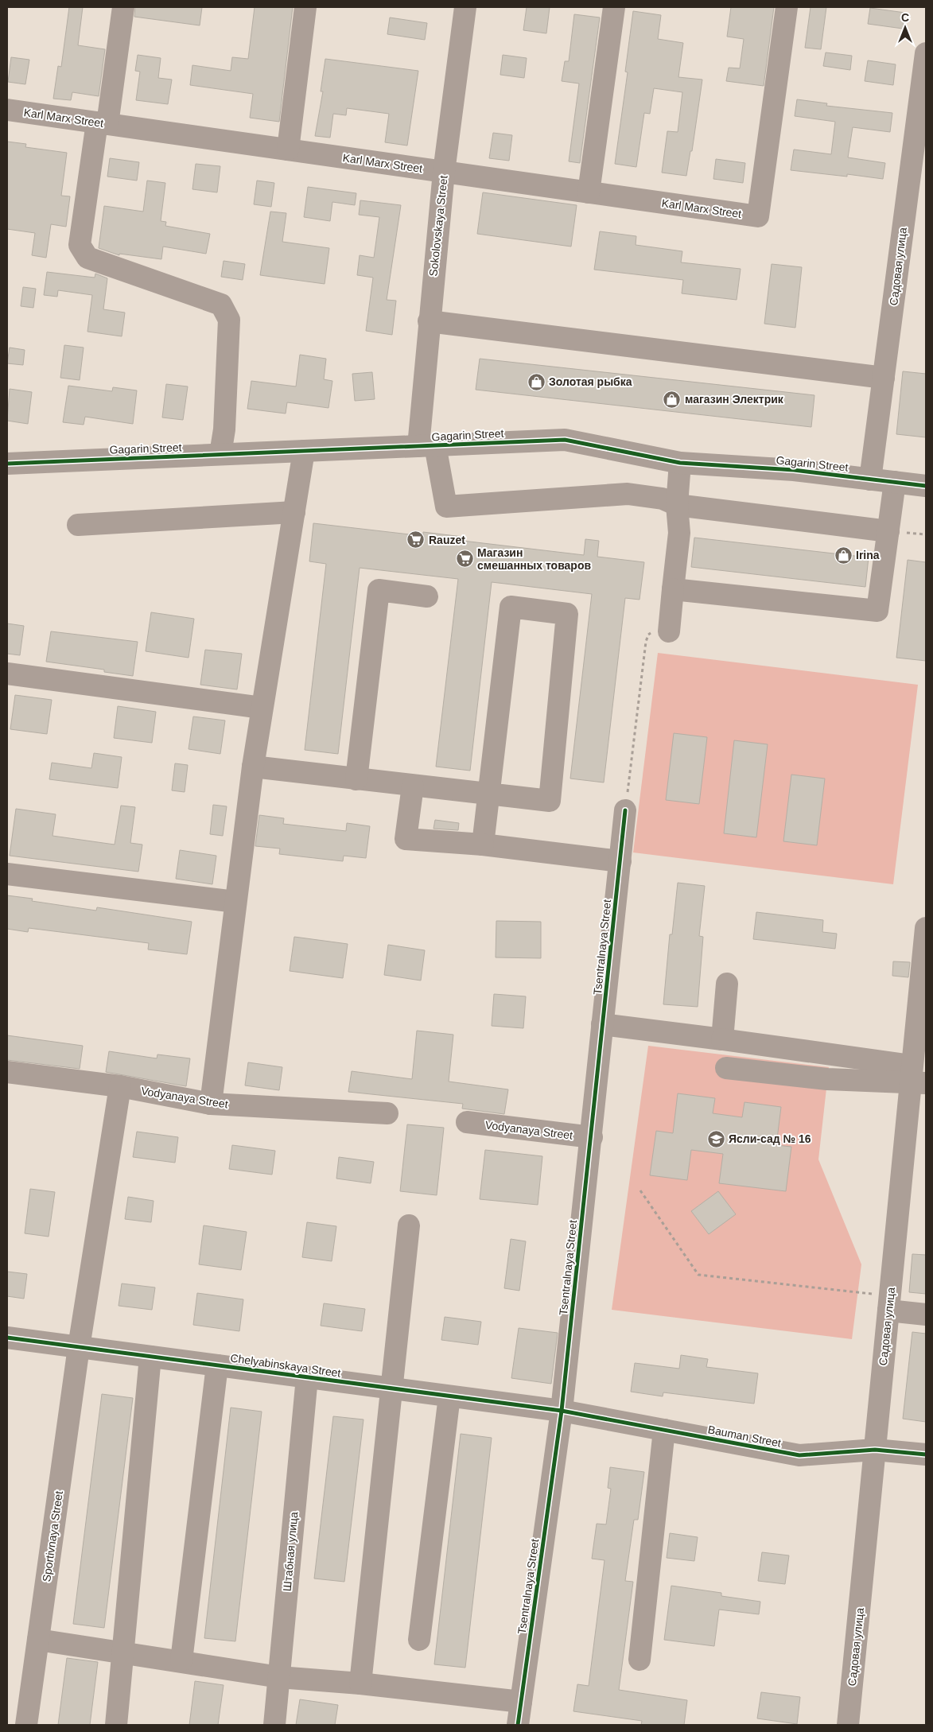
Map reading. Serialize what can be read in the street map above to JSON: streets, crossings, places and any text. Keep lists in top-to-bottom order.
{
  "streets": {
    "street": [
      "Karl Marx Street",
      "Sokolovskaya Street",
      "Садовая улица",
      "Gagarin Street",
      "Tsentralnaya Street",
      "Vodyanaya Street",
      "Chelyabinskaya Street",
      "Bauman Street",
      "Sportivnaya Street",
      "Штабная улица"
    ]
  },
  "crossings": [
    ["Karl Marx Street", "Sokolovskaya Street"],
    ["Sokolovskaya Street", "Gagarin Street"],
    ["Садовая улица", "Gagarin Street"],
    ["Садовая улица", "Bauman Street"],
    ["Tsentralnaya Street", "Vodyanaya Street"],
    ["Tsentralnaya Street", "Chelyabinskaya Street"],
    ["Tsentralnaya Street", "Bauman Street"],
    ["Vodyanaya Street", "Sportivnaya Street"],
    ["Chelyabinskaya Street", "Bauman Street"],
    ["Chelyabinskaya Street", "Sportivnaya Street"],
    ["Chelyabinskaya Street", "Штабная улица"]
  ],
  "places": {
    "shop": ["Золотая рыбка", "магазин Электрик", "Irina"],
    "supermarket": ["Rauzet", "Магазин смешанных товаров"],
    "school or university": ["Ясли-сад № 16"]
  },
  "north": "top"
}
